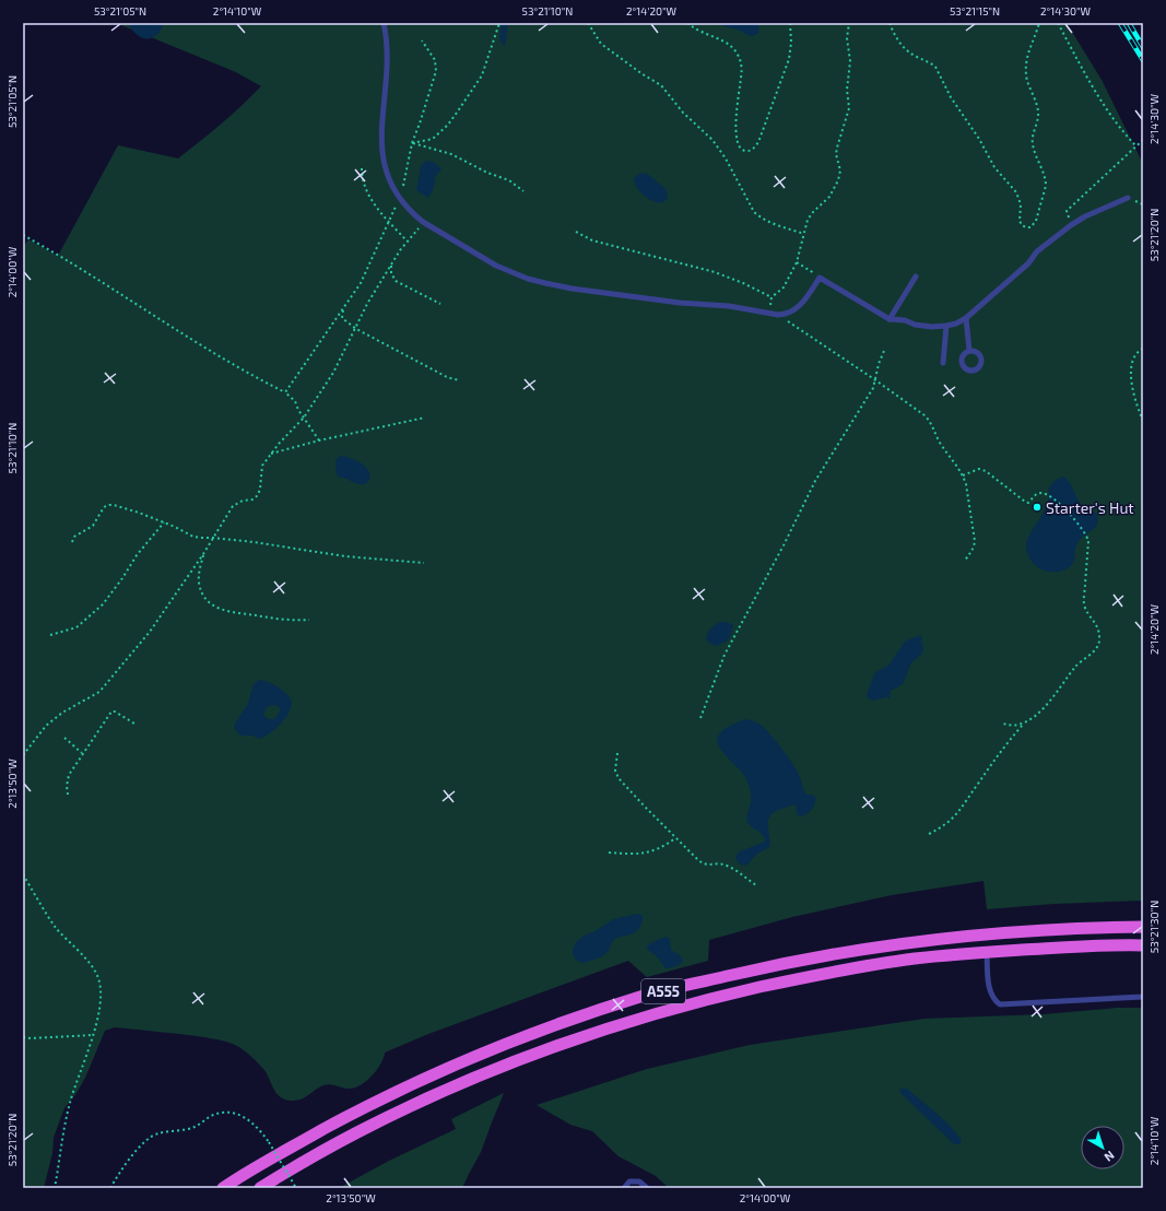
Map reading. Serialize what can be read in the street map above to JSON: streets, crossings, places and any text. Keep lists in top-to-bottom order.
{
  "streets": {
    "highway": ["A555"]
  },
  "places": ["Starter's Hut"],
  "north": "bottom right",
  "coordinates": [
    "53°21'05\"N",
    "2°14'10\"W",
    "53°21'10\"N",
    "2°14'20\"W",
    "53°21'15\"N",
    "2°14'30\"W",
    "53°21'20\"N",
    "2°14'00\"W",
    "2°13'50\"W",
    "53°21'30\"N"
  ]
}
